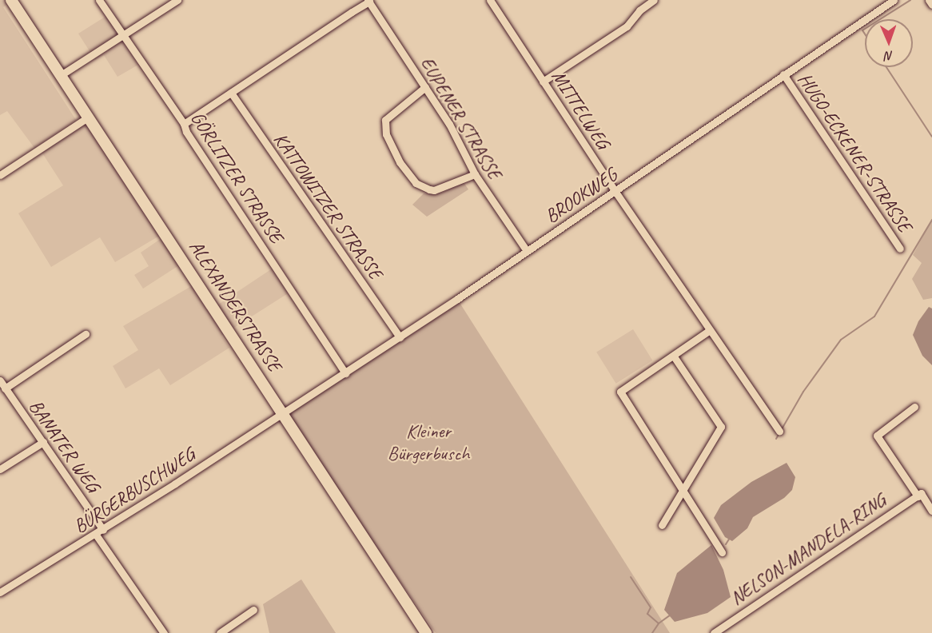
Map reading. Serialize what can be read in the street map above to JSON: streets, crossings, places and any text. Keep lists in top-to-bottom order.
{
  "streets": {
    "main road": ["ALEXANDERSTRASSE"],
    "street": [
      "MITTELWEG",
      "EUPENER STRASSE",
      "HUGO-ECKENER-STRASSE",
      "GÖRLITZER STRASSE",
      "BROOKWEG",
      "KATTOWITZER STRASSE",
      "BANATER WEG",
      "BÜRGERBUSCHWEG",
      "NELSON-MANDELA-RING"
    ]
  },
  "crossings": [
    ["MITTELWEG", "BROOKWEG"],
    ["EUPENER STRASSE", "BROOKWEG"],
    ["HUGO-ECKENER-STRASSE", "BROOKWEG"],
    ["GÖRLITZER STRASSE", "BROOKWEG"],
    ["BROOKWEG", "KATTOWITZER STRASSE"],
    ["BROOKWEG", "ALEXANDERSTRASSE"],
    ["BROOKWEG", "BÜRGERBUSCHWEG"],
    ["ALEXANDERSTRASSE", "BÜRGERBUSCHWEG"],
    ["BANATER WEG", "BÜRGERBUSCHWEG"]
  ],
  "parks": ["Kleiner Bürgerbusch"],
  "north": "bottom"
}
